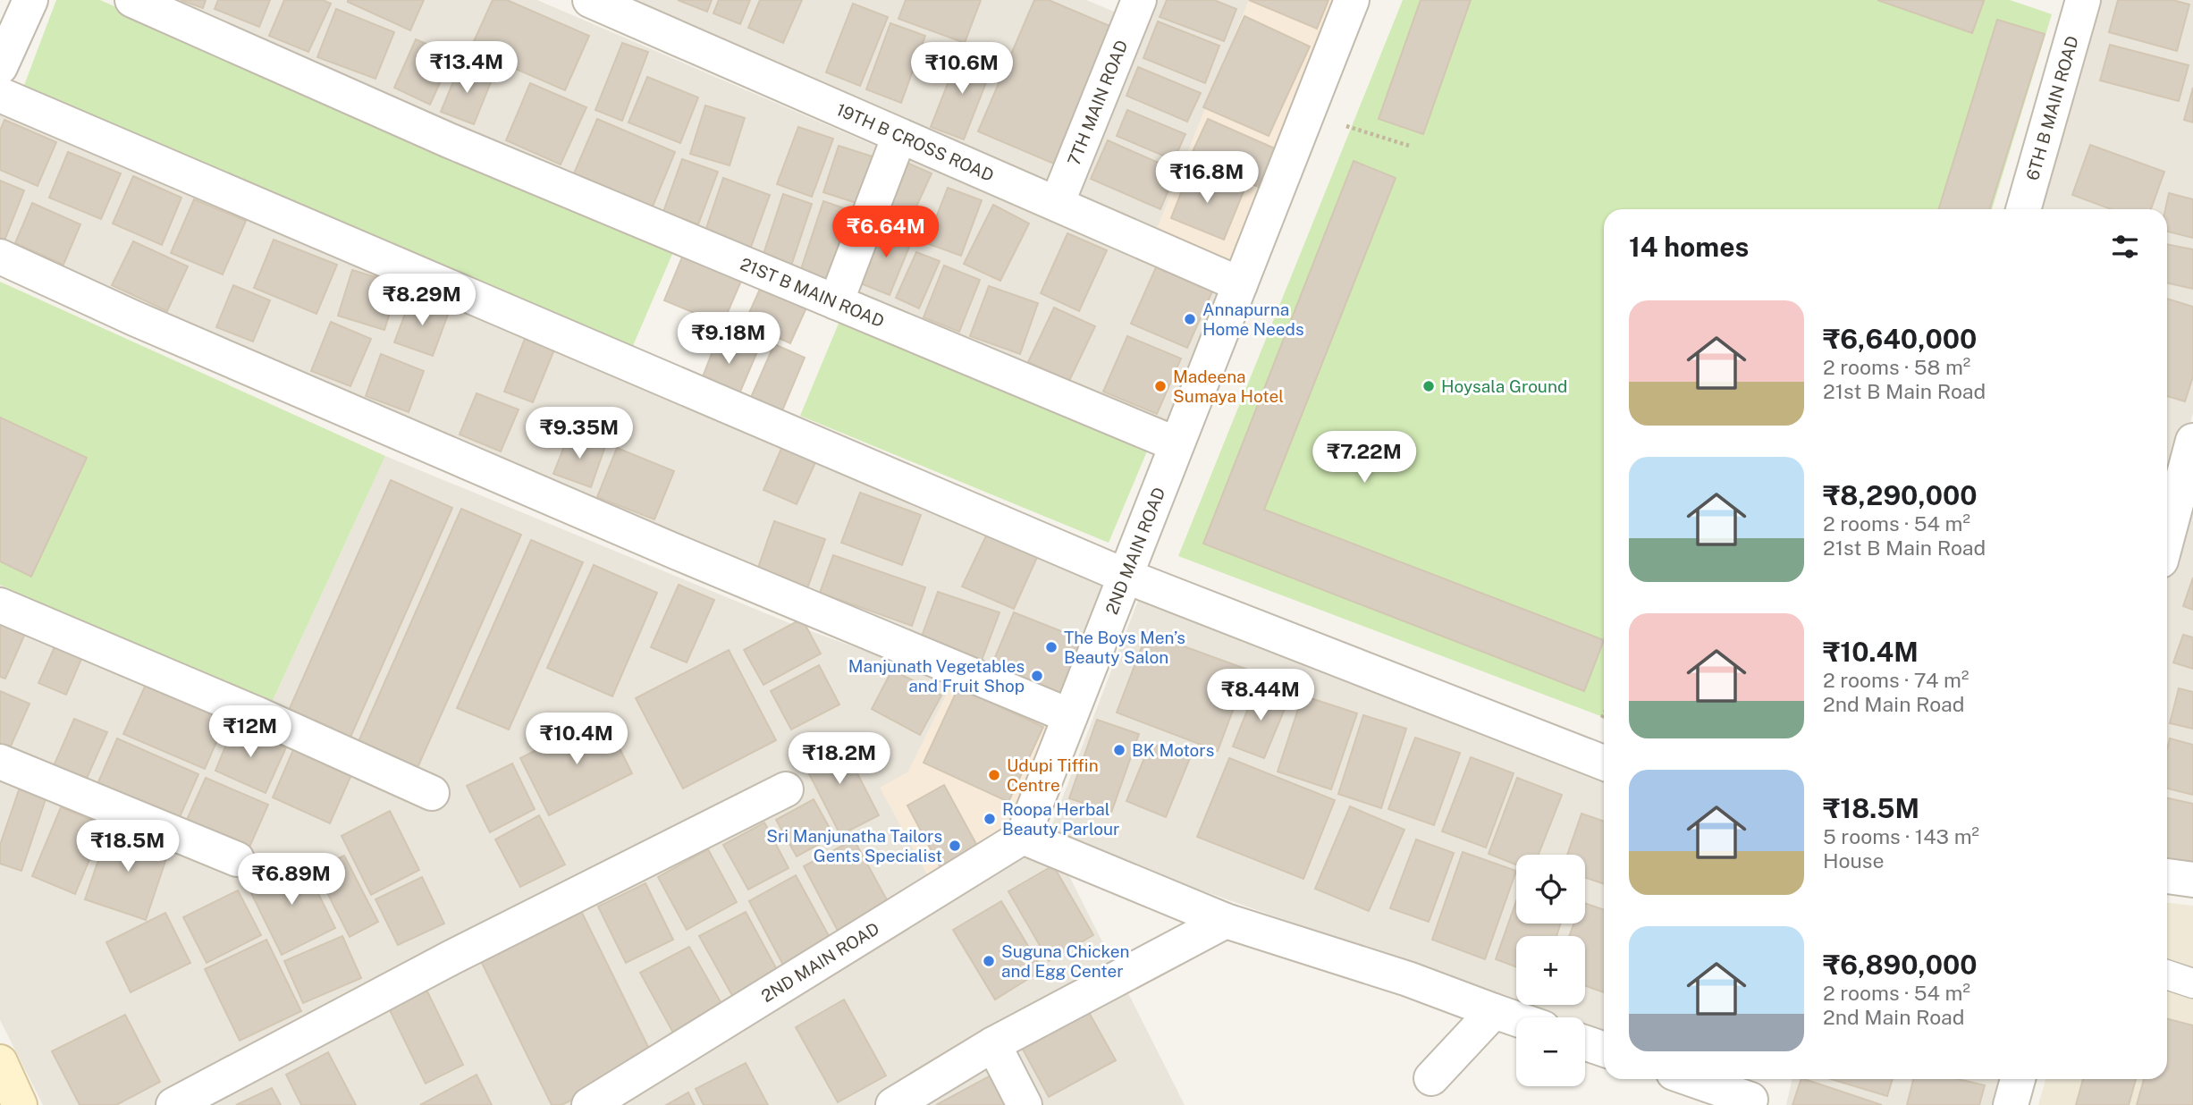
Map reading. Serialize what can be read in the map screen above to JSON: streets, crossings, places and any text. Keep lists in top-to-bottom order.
{
  "streets": {
    "street": [
      "7TH MAIN ROAD",
      "6TH B MAIN ROAD",
      "19TH B CROSS ROAD",
      "21ST B MAIN ROAD",
      "2ND MAIN ROAD"
    ]
  },
  "crossings": [
    ["7TH MAIN ROAD", "19TH B CROSS ROAD"],
    ["19TH B CROSS ROAD", "2ND MAIN ROAD"],
    ["21ST B MAIN ROAD", "2ND MAIN ROAD"]
  ],
  "places": [
    "Annapurna Home Needs",
    "Madeena Sumaya Hotel",
    "Hoysala Ground",
    "The Boys Men’s Beauty Salon",
    "Manjunath Vegetables and Fruit Shop",
    "BK Motors",
    "Udupi Tiffin Centre",
    "Roopa Herbal Beauty Parlour",
    "Sri Manjunatha Tailors Gents Specialist",
    "Suguna Chicken and Egg Center"
  ],
  "page": {
    "price": [
      "₹13.4M",
      "₹10.6M",
      "₹16.8M",
      "₹6.64M",
      "₹8.29M",
      "₹9.18M",
      "₹9.35M",
      "₹7.22M",
      "₹8.44M",
      "₹12M",
      "₹10.4M",
      "₹18.2M",
      "₹18.5M",
      "₹6.89M"
    ],
    "heading": "14 homes",
    "list": [
      {
        "name": "₹6,640,000",
        "note": "2 rooms · 58 m² · 21st B Main Road"
      },
      {
        "name": "₹8,290,000",
        "note": "2 rooms · 54 m² · 21st B Main Road"
      },
      {
        "name": "₹10.4M",
        "note": "2 rooms · 74 m² · 2nd Main Road"
      },
      {
        "name": "₹18.5M",
        "note": "5 rooms · 143 m² · House"
      },
      {
        "name": "₹6,890,000",
        "note": "2 rooms · 54 m² · 2nd Main Road"
      }
    ],
    "map_buttons": ["+", "−"]
  }
}
